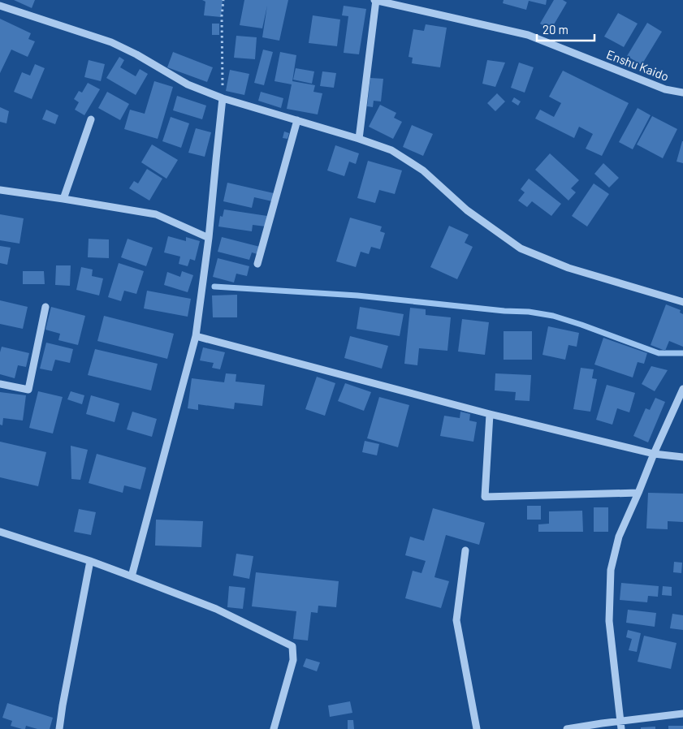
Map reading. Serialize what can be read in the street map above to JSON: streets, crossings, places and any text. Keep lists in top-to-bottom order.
{
  "streets": {
    "street": ["Enshu Kaido"]
  },
  "scale_bar": "20 m"
}
